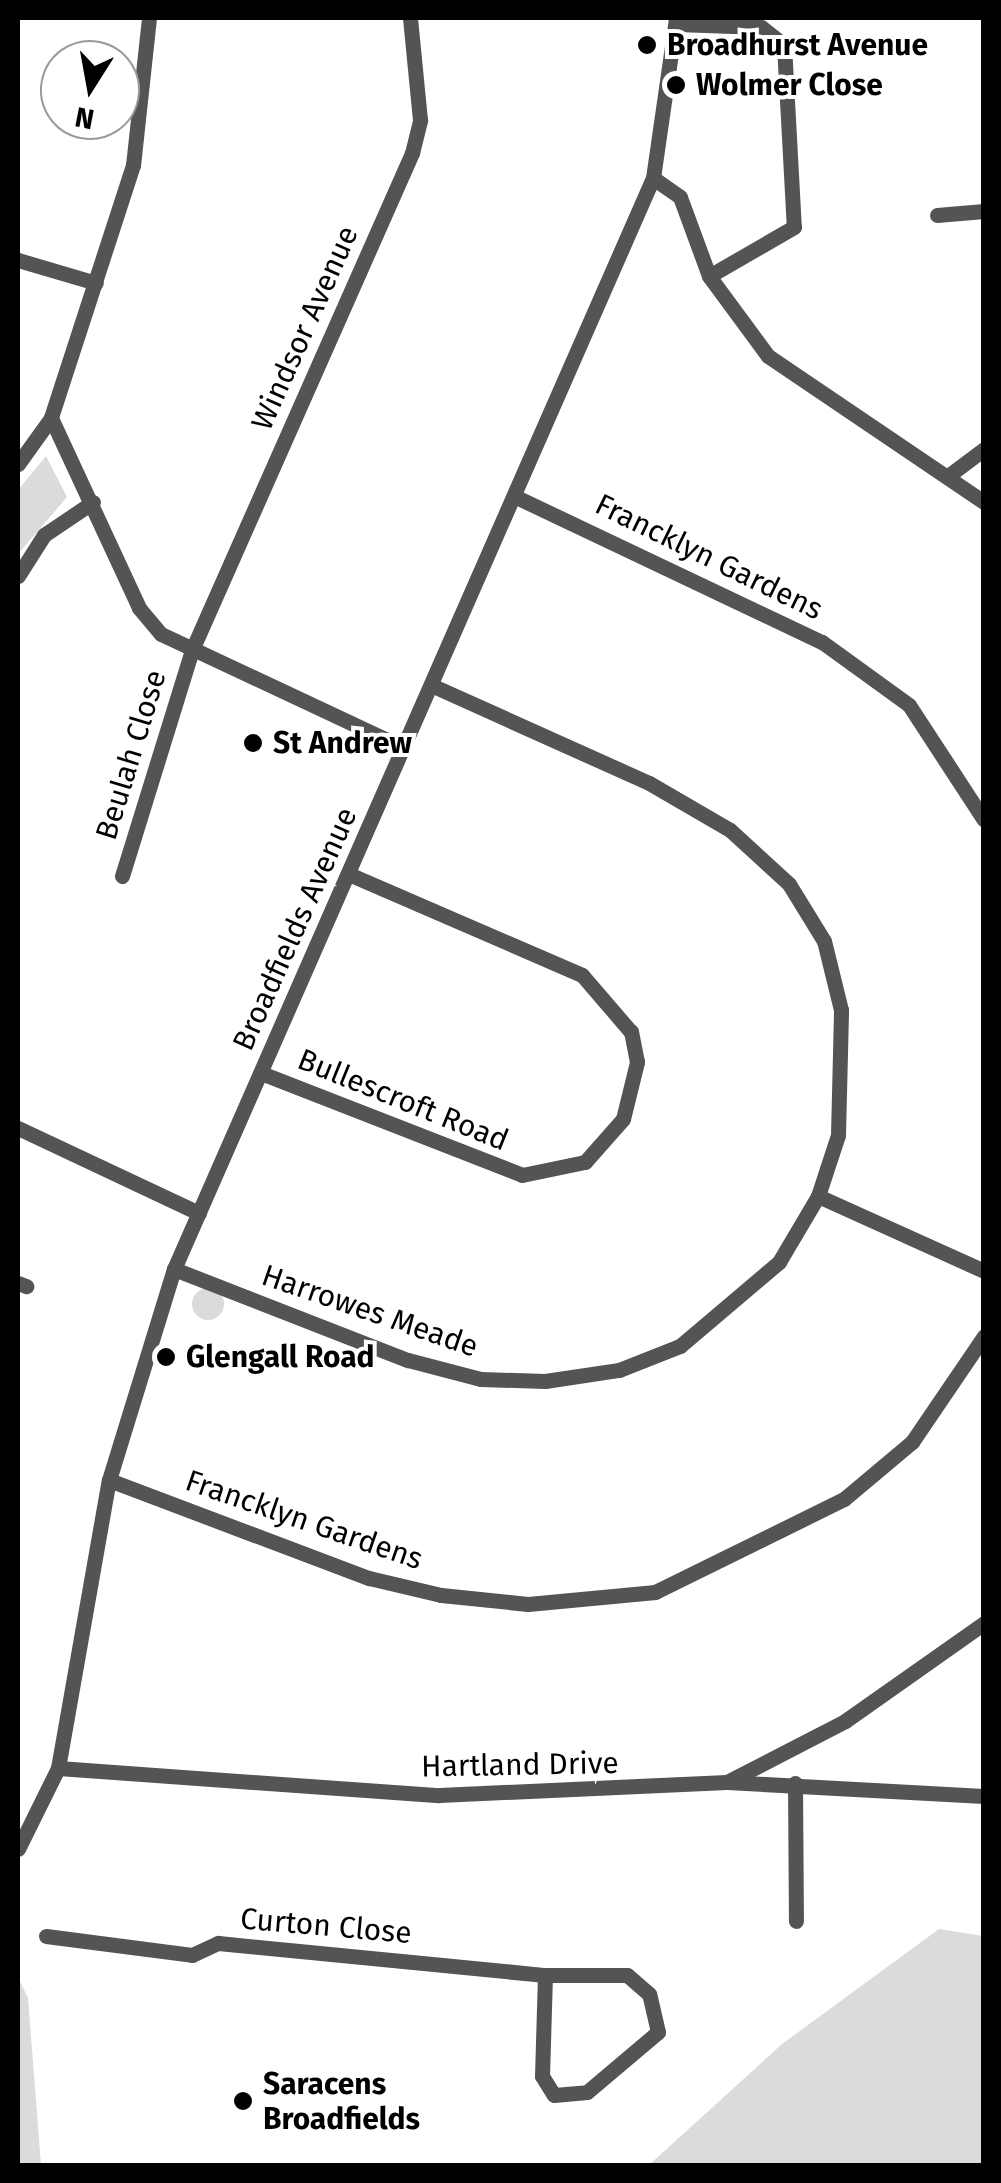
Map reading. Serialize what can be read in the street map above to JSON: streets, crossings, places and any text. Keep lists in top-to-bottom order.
{
  "streets": {
    "street": [
      "Windsor Avenue",
      "Francklyn Gardens",
      "Beulah Close",
      "Broadfields Avenue",
      "Bullescroft Road",
      "Harrowes Meade",
      "Hartland Drive",
      "Curton Close"
    ]
  },
  "crossings": [
    ["Windsor Avenue", "Beulah Close"],
    ["Francklyn Gardens", "Broadfields Avenue"],
    ["Broadfields Avenue", "Bullescroft Road"],
    ["Broadfields Avenue", "Harrowes Meade"],
    ["Broadfields Avenue", "Hartland Drive"]
  ],
  "places": [
    "Broadhurst Avenue",
    "Wolmer Close",
    "St Andrew",
    "Glengall Road",
    "Saracens Broadfields"
  ],
  "north": "bottom"
}
